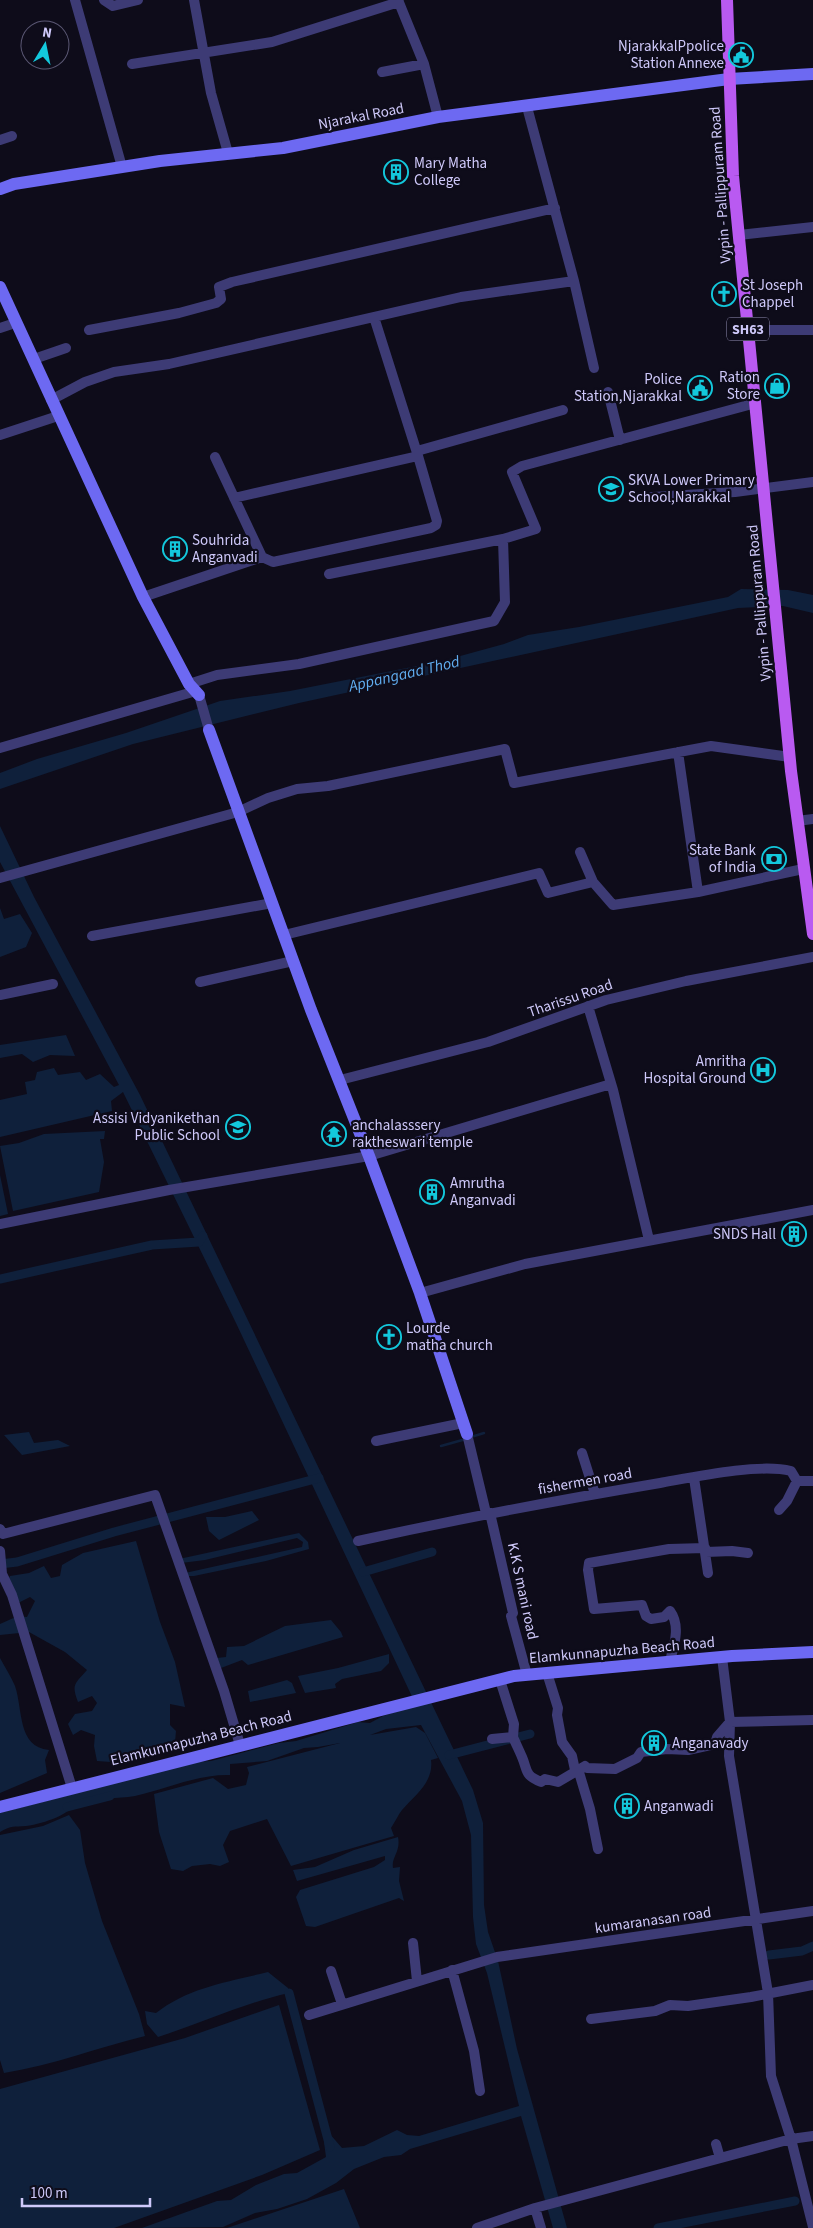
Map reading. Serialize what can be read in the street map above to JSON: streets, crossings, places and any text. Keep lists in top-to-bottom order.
{
  "streets": {
    "main road": [
      "Njarakal Road",
      "Vypin - Pallippuram Road",
      "SH63",
      "Elamkunnapuzha Beach Road"
    ],
    "street": [
      "Tharissu Road",
      "fishermen road",
      "K.K S mani road",
      "kumaranasan road"
    ]
  },
  "crossings": [
    ["Njarakal Road", "Vypin - Pallippuram Road"],
    ["fishermen road", "K.K S mani road"],
    ["K.K S mani road", "Elamkunnapuzha Beach Road"]
  ],
  "water": ["Appangaad Thod"],
  "places": {
    "public building": ["NjarakkalPpolice Station Annexe", "Police Station,Njarakkal"],
    "building": [
      "Mary Matha College",
      "Souhrida Anganvadi",
      "Amrutha Anganvadi",
      "SNDS Hall",
      "Anganavady",
      "Anganwadi"
    ],
    "church": ["St Joseph Chappel", "Lourde matha church"],
    "shop": ["Ration Store"],
    "school or university": ["SKVA Lower Primary School,Narakkal", "Assisi Vidyanikethan Public School"],
    "bank": ["State Bank of India"],
    "hospital": ["Amritha Hospital Ground"],
    "temple": ["anchalasssery raktheswari temple"]
  },
  "scale_bar": "100 m",
  "north": "top"
}
